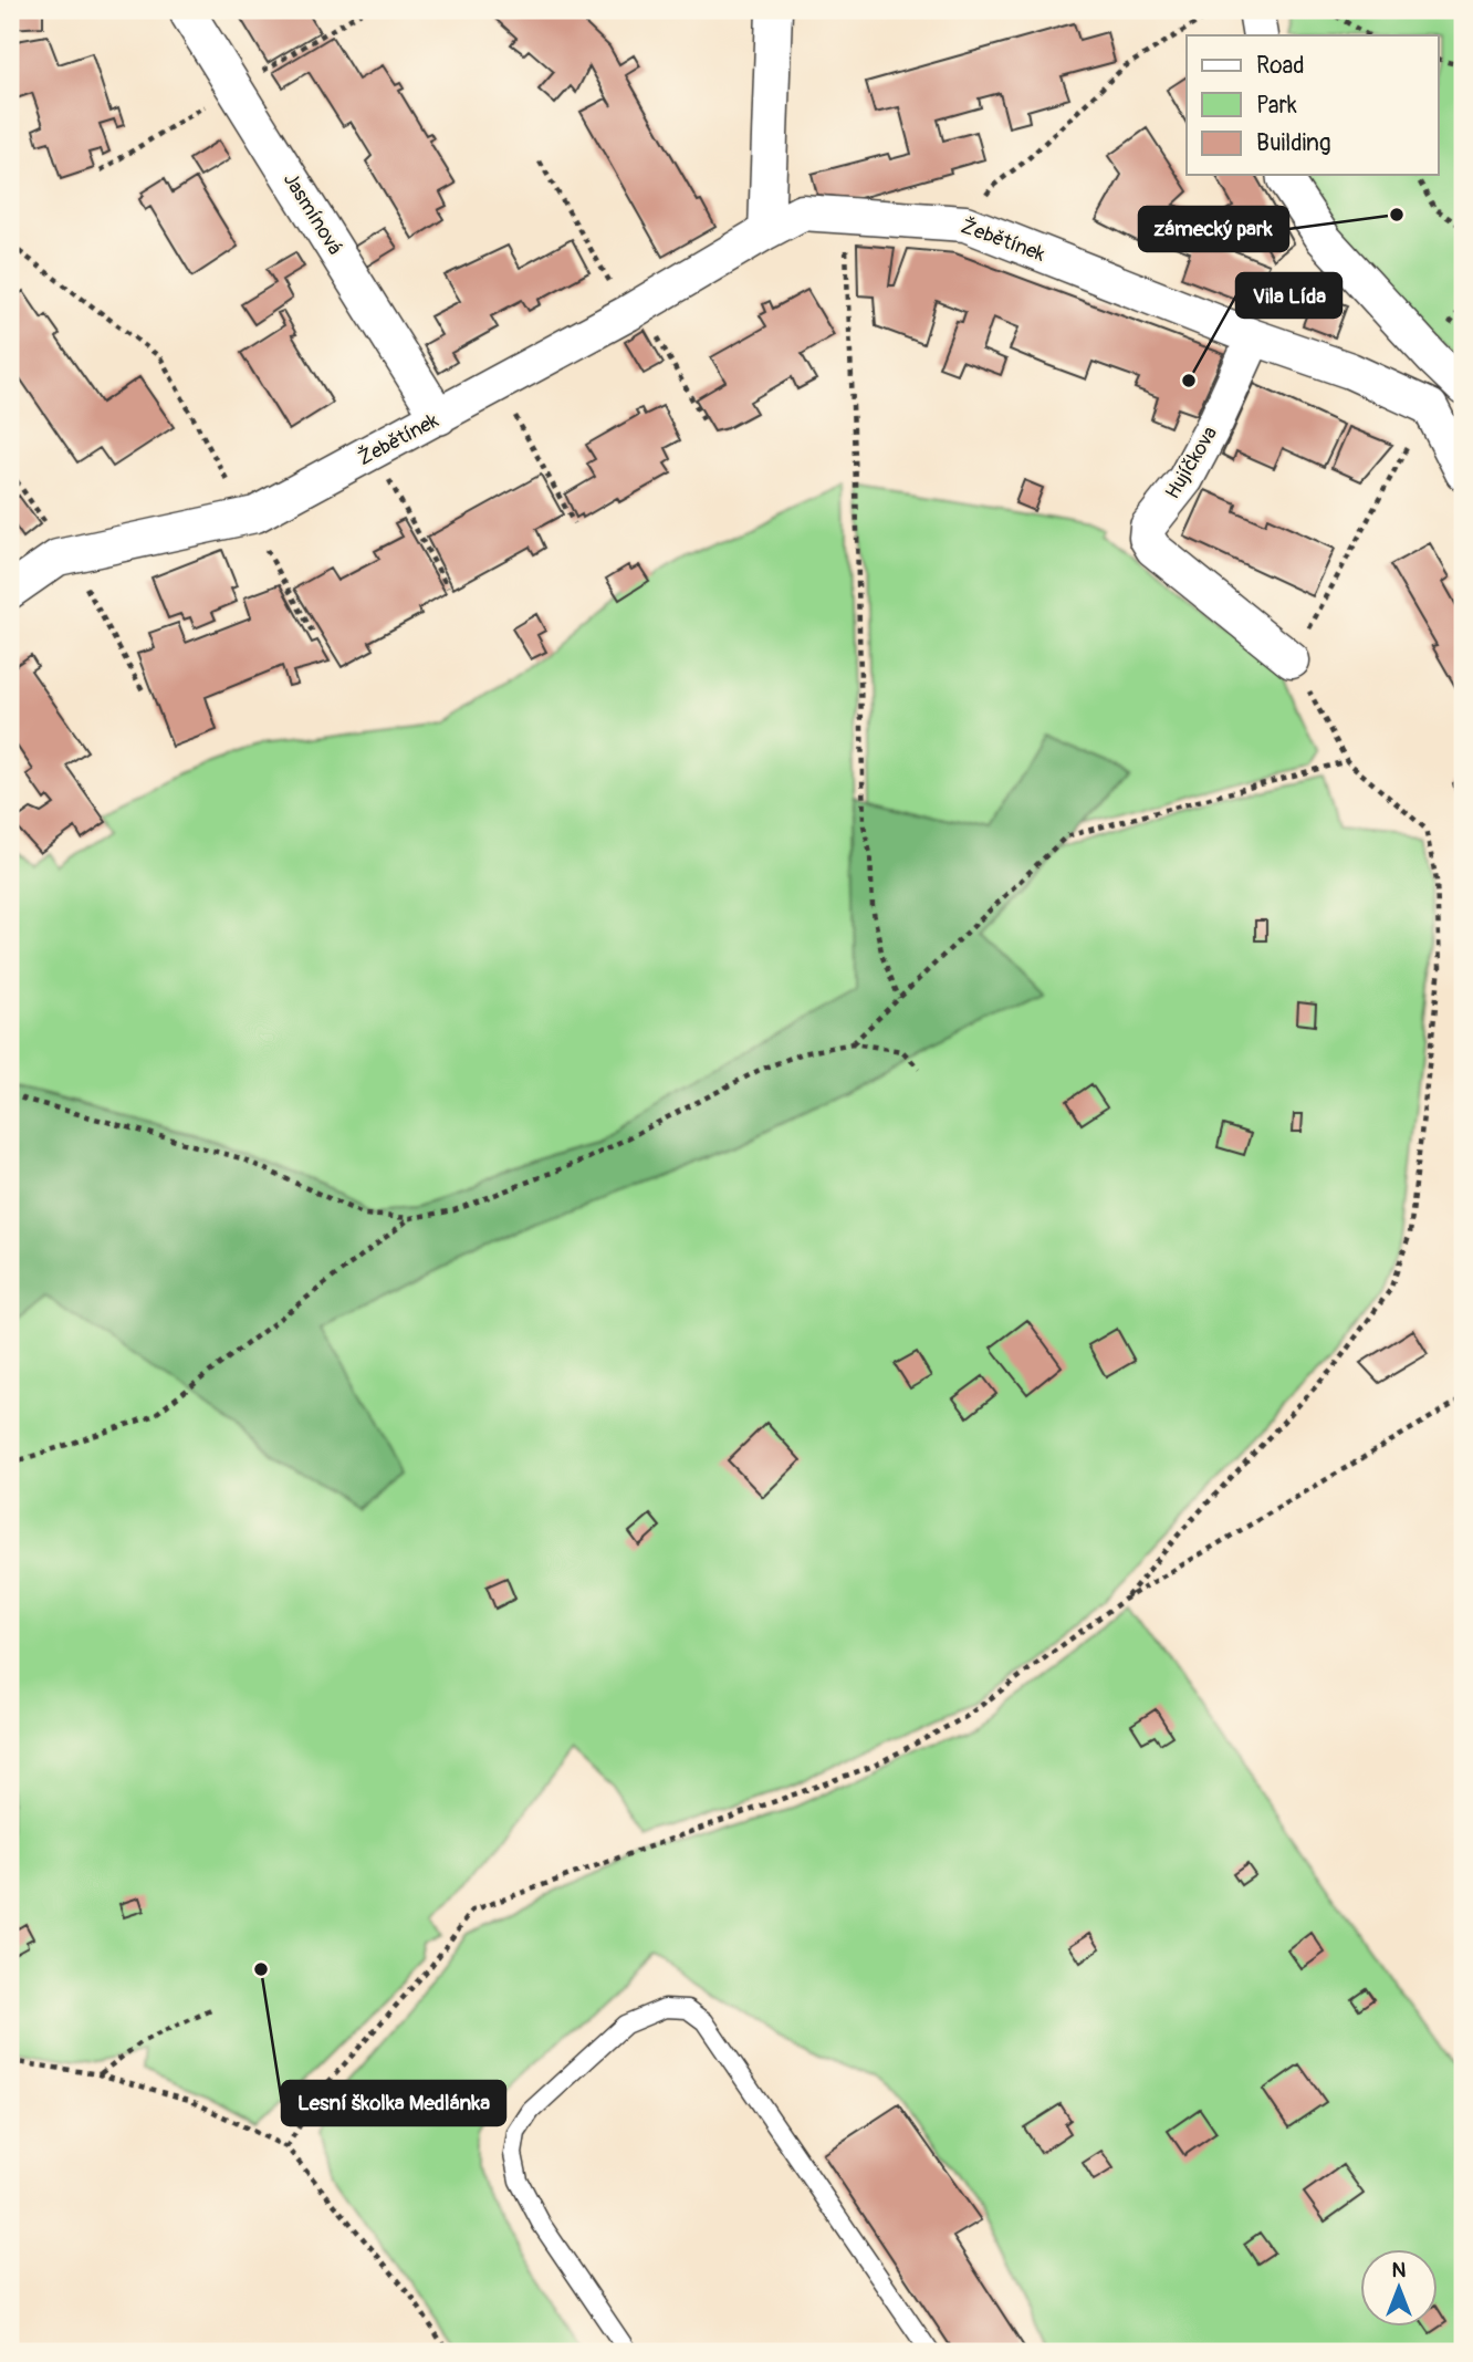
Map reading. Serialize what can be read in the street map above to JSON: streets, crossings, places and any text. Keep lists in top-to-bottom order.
{
  "streets": {
    "street": ["Jasmínová", "Žebětínek", "Hujíčkova"]
  },
  "crossings": [
    ["Jasmínová", "Žebětínek"],
    ["Žebětínek", "Hujíčkova"]
  ],
  "places": ["zámecký park", "Vila Lída", "Lesní školka Medlánka"],
  "legend": ["Road", "Park", "Building"],
  "north": "top"
}
